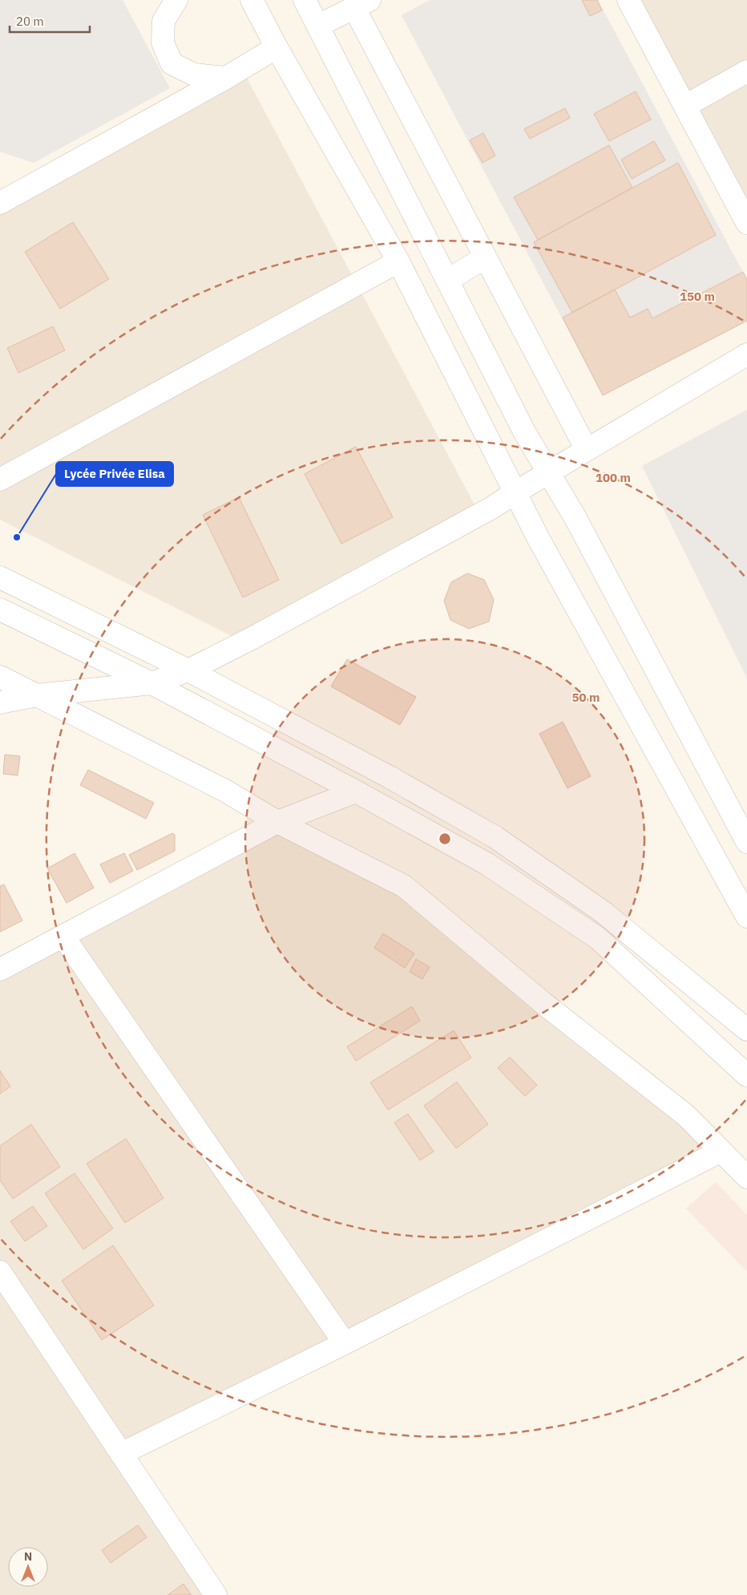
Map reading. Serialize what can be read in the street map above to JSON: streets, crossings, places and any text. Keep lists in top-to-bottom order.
{
  "places": ["Lycée Privée Elisa"],
  "scale_bar": "20 m",
  "north": "top",
  "rings": ["150 m", "100 m", "50 m"]
}
